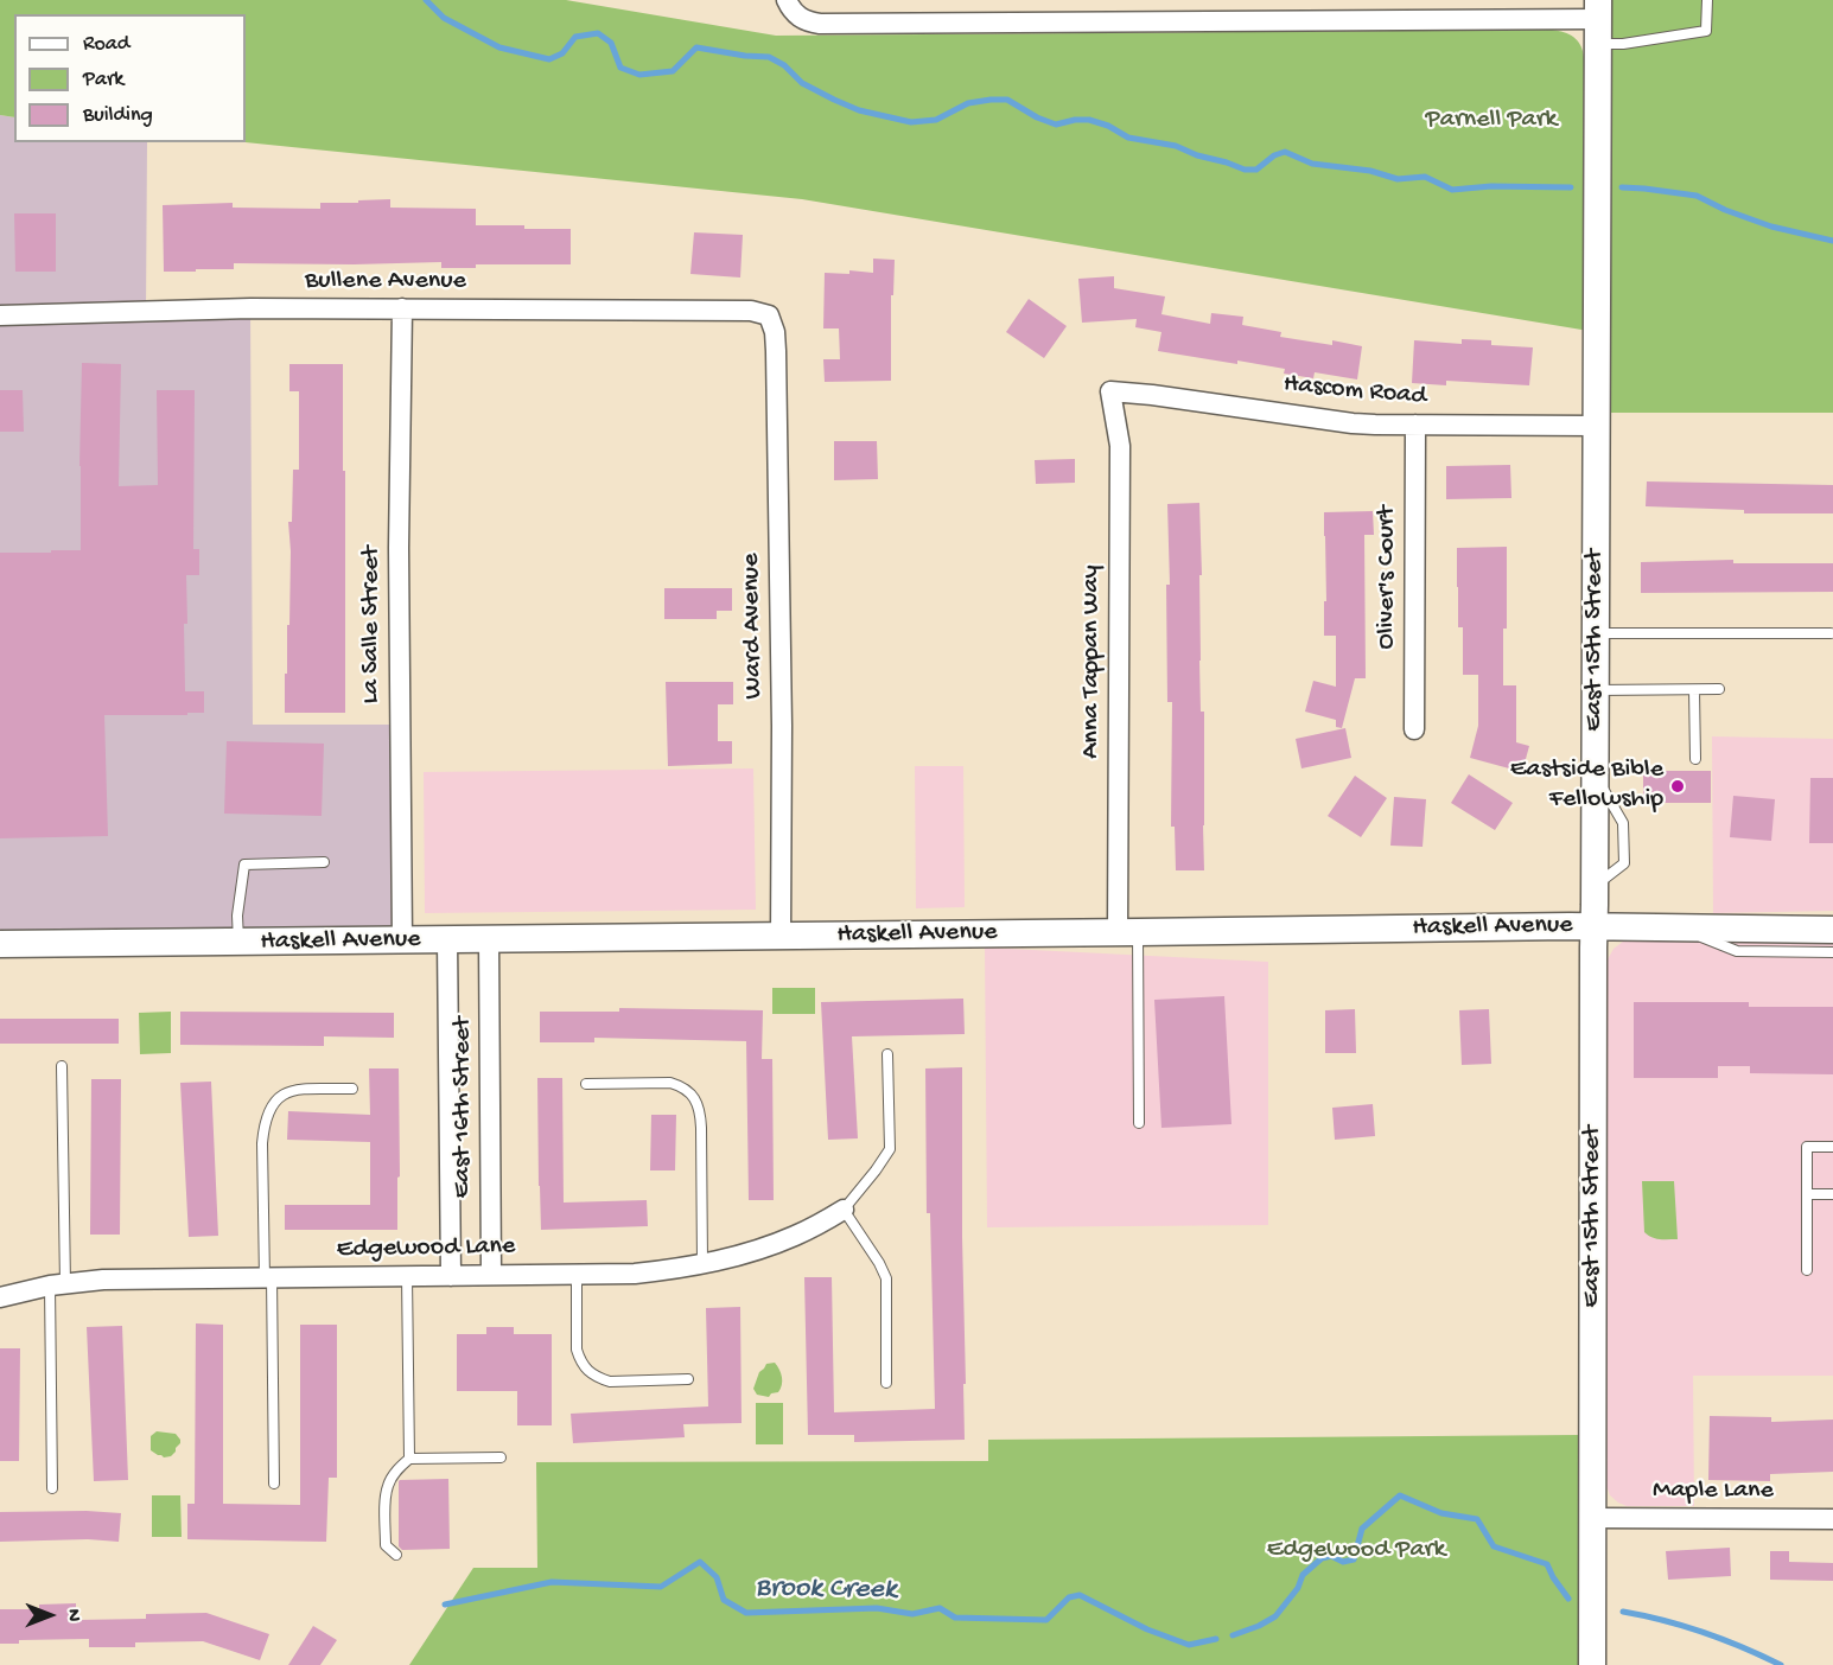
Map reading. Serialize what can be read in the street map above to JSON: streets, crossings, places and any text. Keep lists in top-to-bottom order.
{
  "streets": {
    "main road": ["East 15th Street", "Haskell Avenue"],
    "street": [
      "Bullene Avenue",
      "Hascom Road",
      "Oliver's Court",
      "La Salle Street",
      "Ward Avenue",
      "Anna Tappan Way",
      "East 16th Street",
      "Edgewood Lane",
      "Maple Lane"
    ]
  },
  "crossings": [
    ["Bullene Avenue", "La Salle Street"],
    ["Bullene Avenue", "Ward Avenue"],
    ["Hascom Road", "Oliver's Court"],
    ["Hascom Road", "East 15th Street"],
    ["Hascom Road", "Anna Tappan Way"],
    ["La Salle Street", "Haskell Avenue"],
    ["Ward Avenue", "Haskell Avenue"],
    ["East 15th Street", "Haskell Avenue"],
    ["East 15th Street", "Maple Lane"],
    ["Anna Tappan Way", "Haskell Avenue"],
    ["Haskell Avenue", "East 16th Street"],
    ["East 16th Street", "Edgewood Lane"]
  ],
  "water": ["Brook Creek"],
  "parks": ["Parnell Park", "Edgewood Park"],
  "places": ["Eastside Bible Fellowship"],
  "legend": ["Road", "Park", "Building"],
  "north": "right"
}
